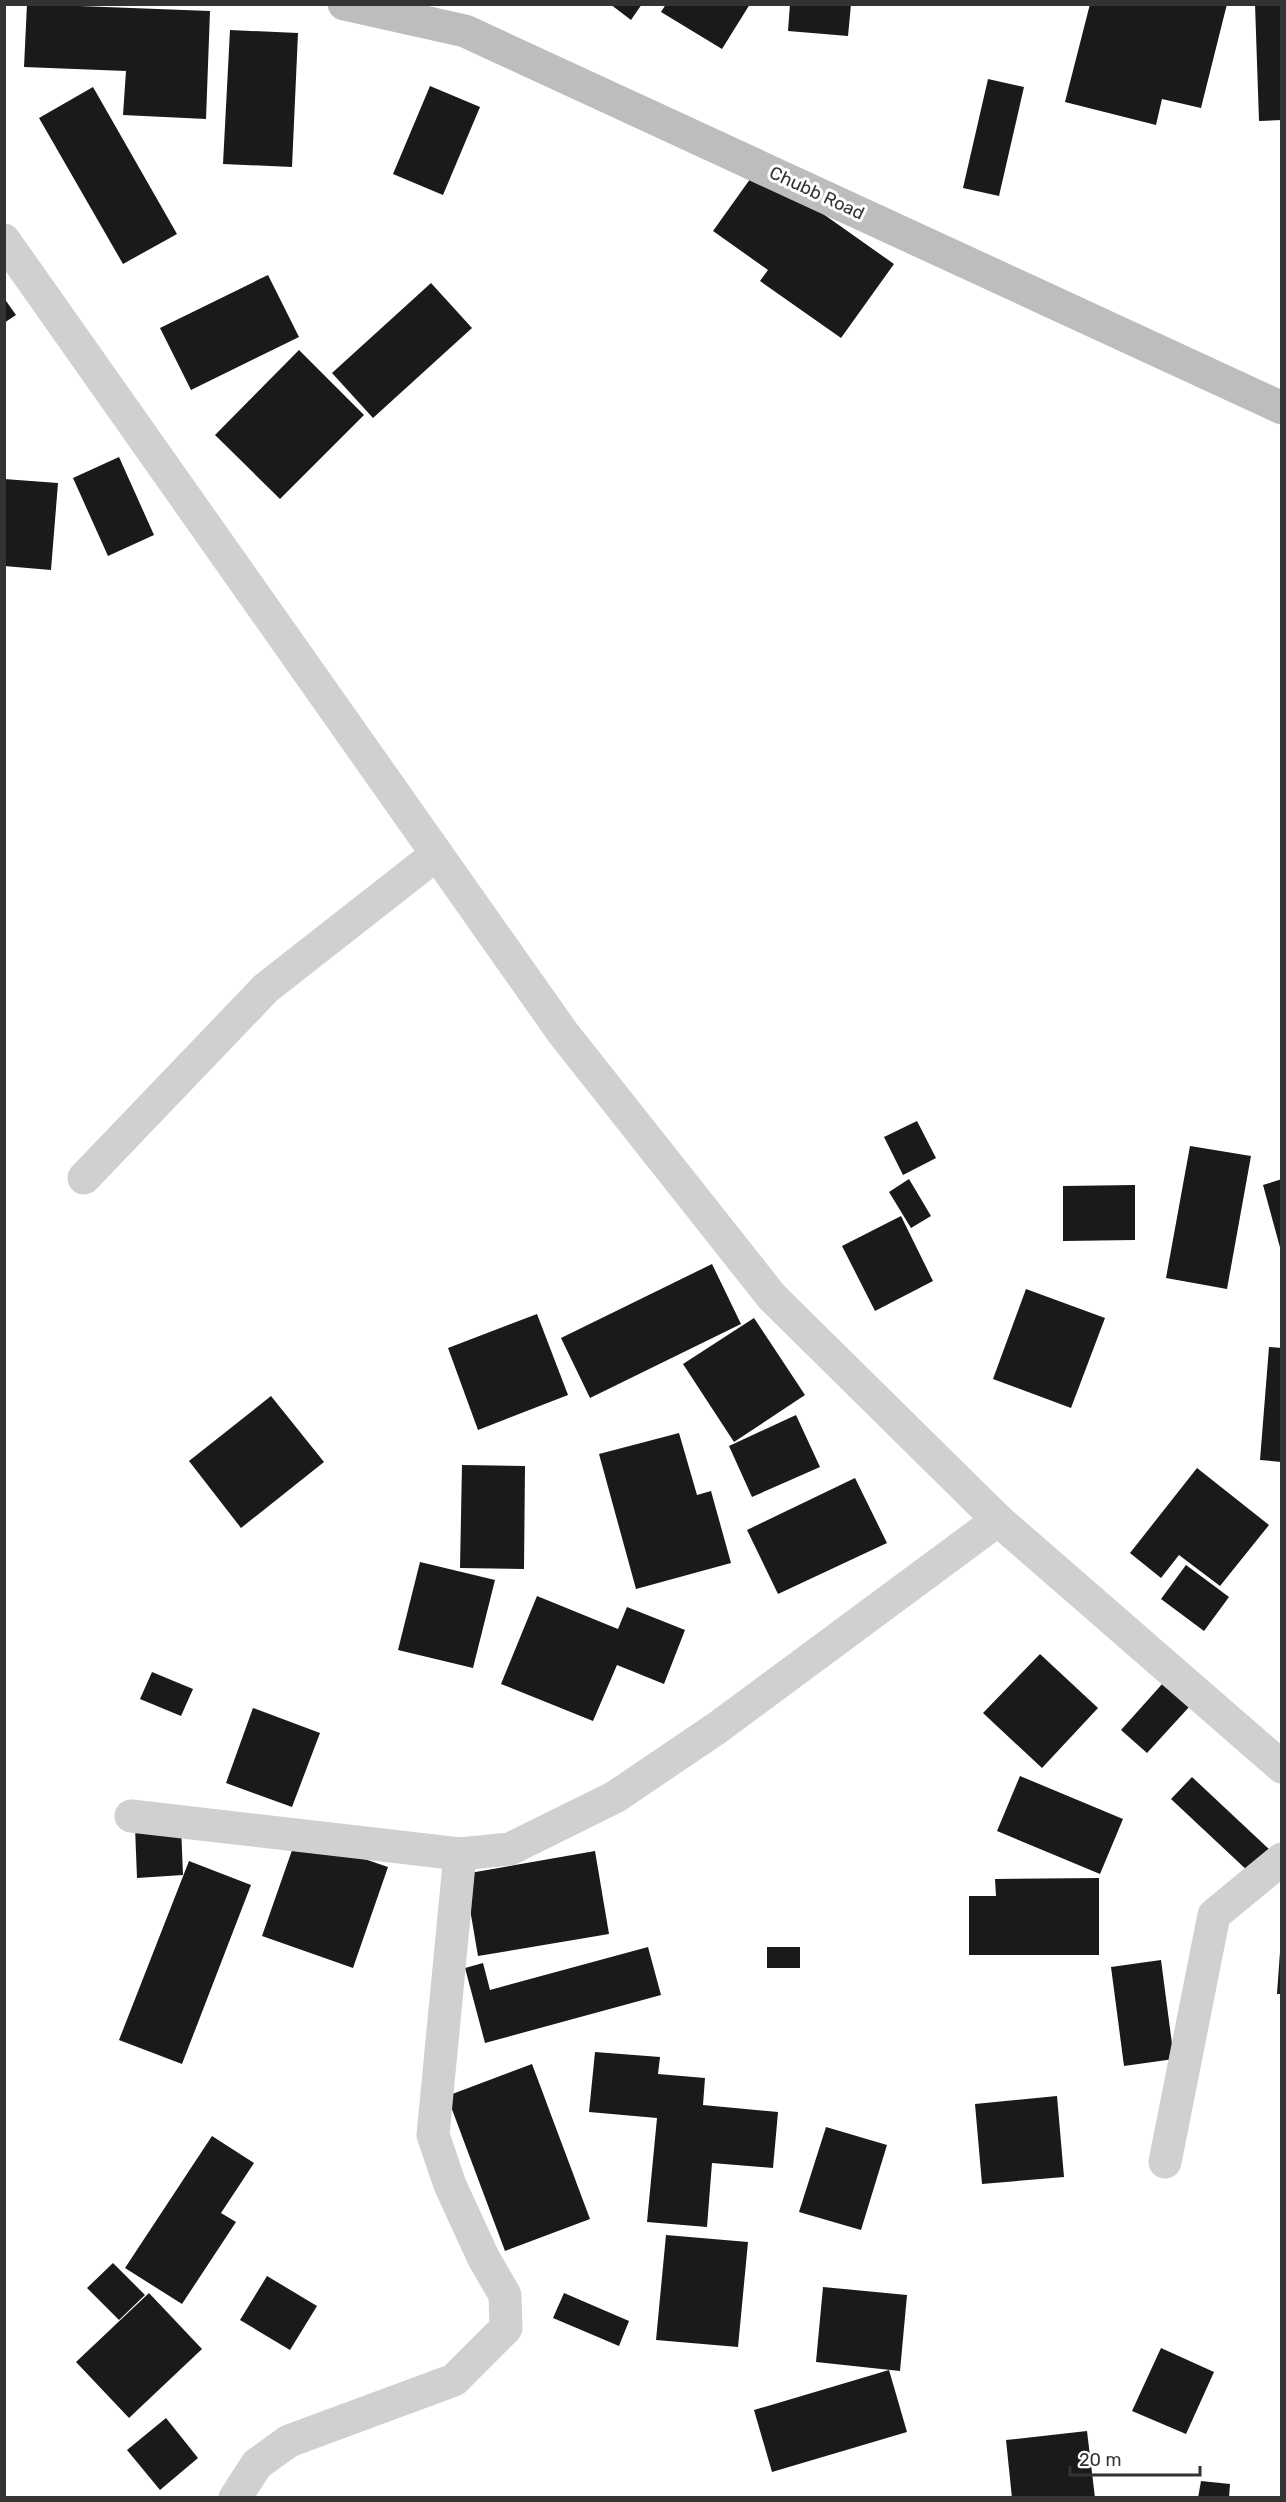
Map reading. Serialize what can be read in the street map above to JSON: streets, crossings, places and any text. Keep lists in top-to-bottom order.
{
  "streets": {
    "street": ["Chubb Road"]
  },
  "scale_bar": "20 m"
}
